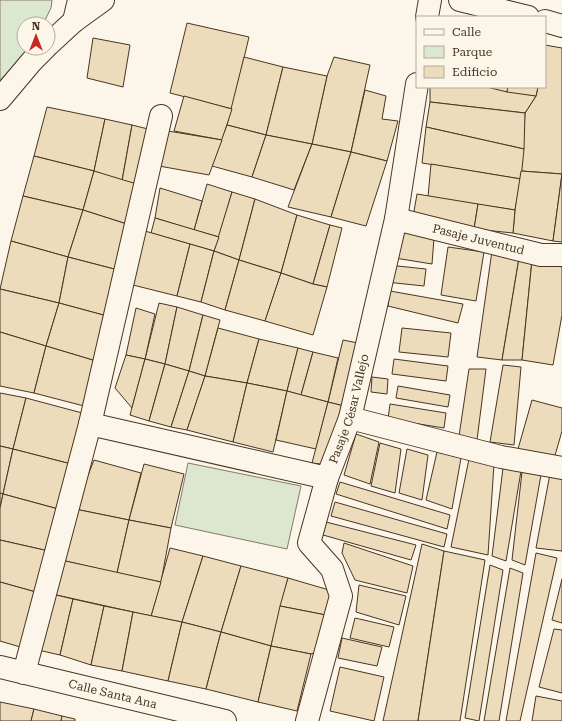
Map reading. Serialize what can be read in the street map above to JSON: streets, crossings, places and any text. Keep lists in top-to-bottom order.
{
  "streets": {
    "main road": ["Pasaje Juventud", "Pasaje César Vallejo", "Calle Santa Ana"]
  },
  "crossings": [
    ["Pasaje Juventud", "Pasaje César Vallejo"]
  ],
  "legend": ["Calle", "Parque", "Edificio"],
  "north": "top"
}
